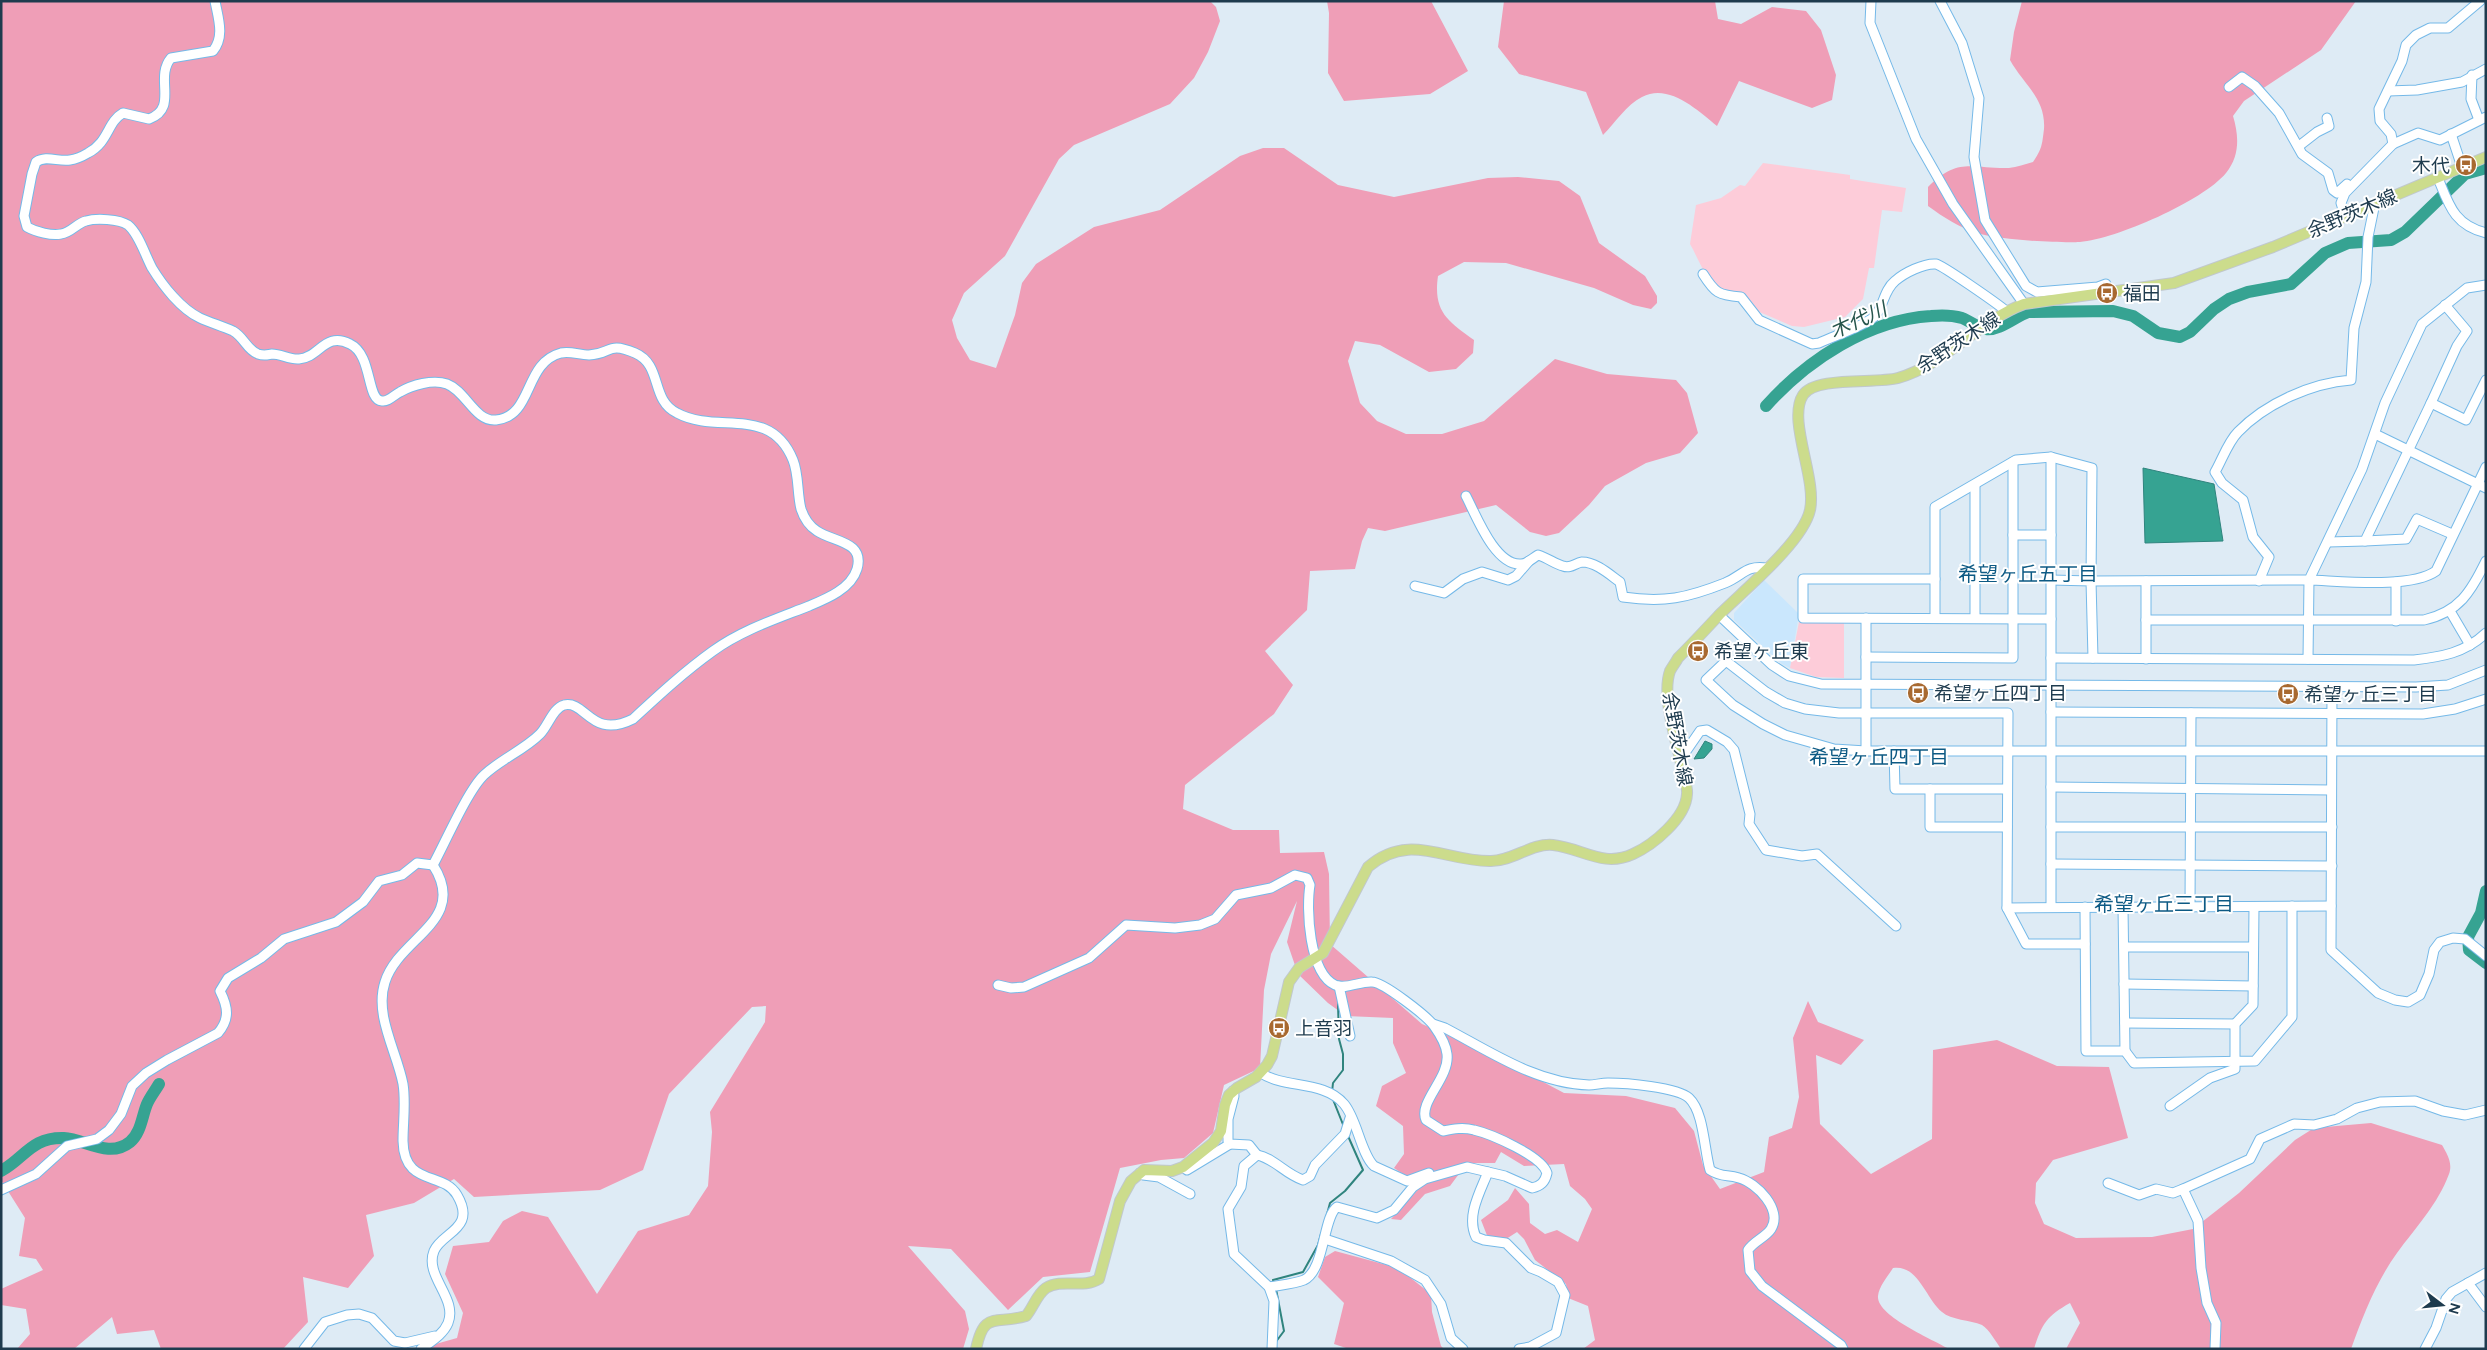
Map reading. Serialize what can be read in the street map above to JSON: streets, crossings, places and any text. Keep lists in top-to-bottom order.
{
  "streets": {
    "main road": ["余野茨木線"]
  },
  "districts": ["希望ヶ丘五丁目", "希望ヶ丘四丁目", "希望ヶ丘三丁目"],
  "water": ["木代川"],
  "places": {
    "bus stop": [
      "木代",
      "福田",
      "希望ヶ丘東",
      "希望ヶ丘四丁目",
      "希望ヶ丘三丁目",
      "上音羽"
    ]
  },
  "north": "right"
}
